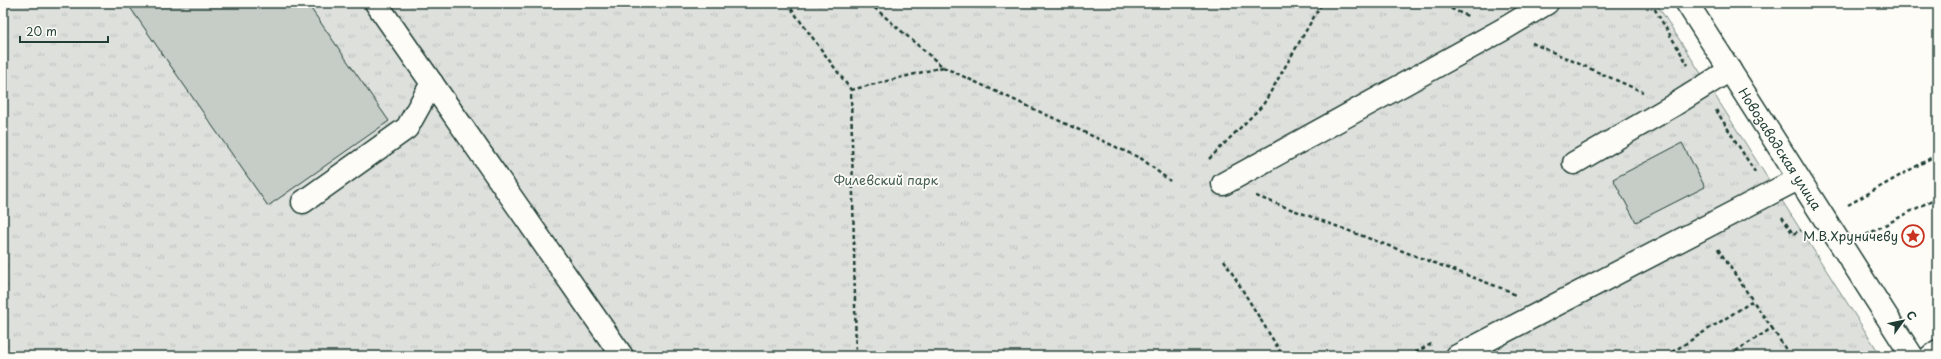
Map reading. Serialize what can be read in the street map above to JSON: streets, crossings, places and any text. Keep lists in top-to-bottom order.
{
  "streets": {
    "street": ["Новозаводская улица"]
  },
  "parks": ["Филевский парк"],
  "places": {
    "place": ["М.В.Хруничеву"]
  },
  "scale_bar": "20 m",
  "north": "top right"
}
